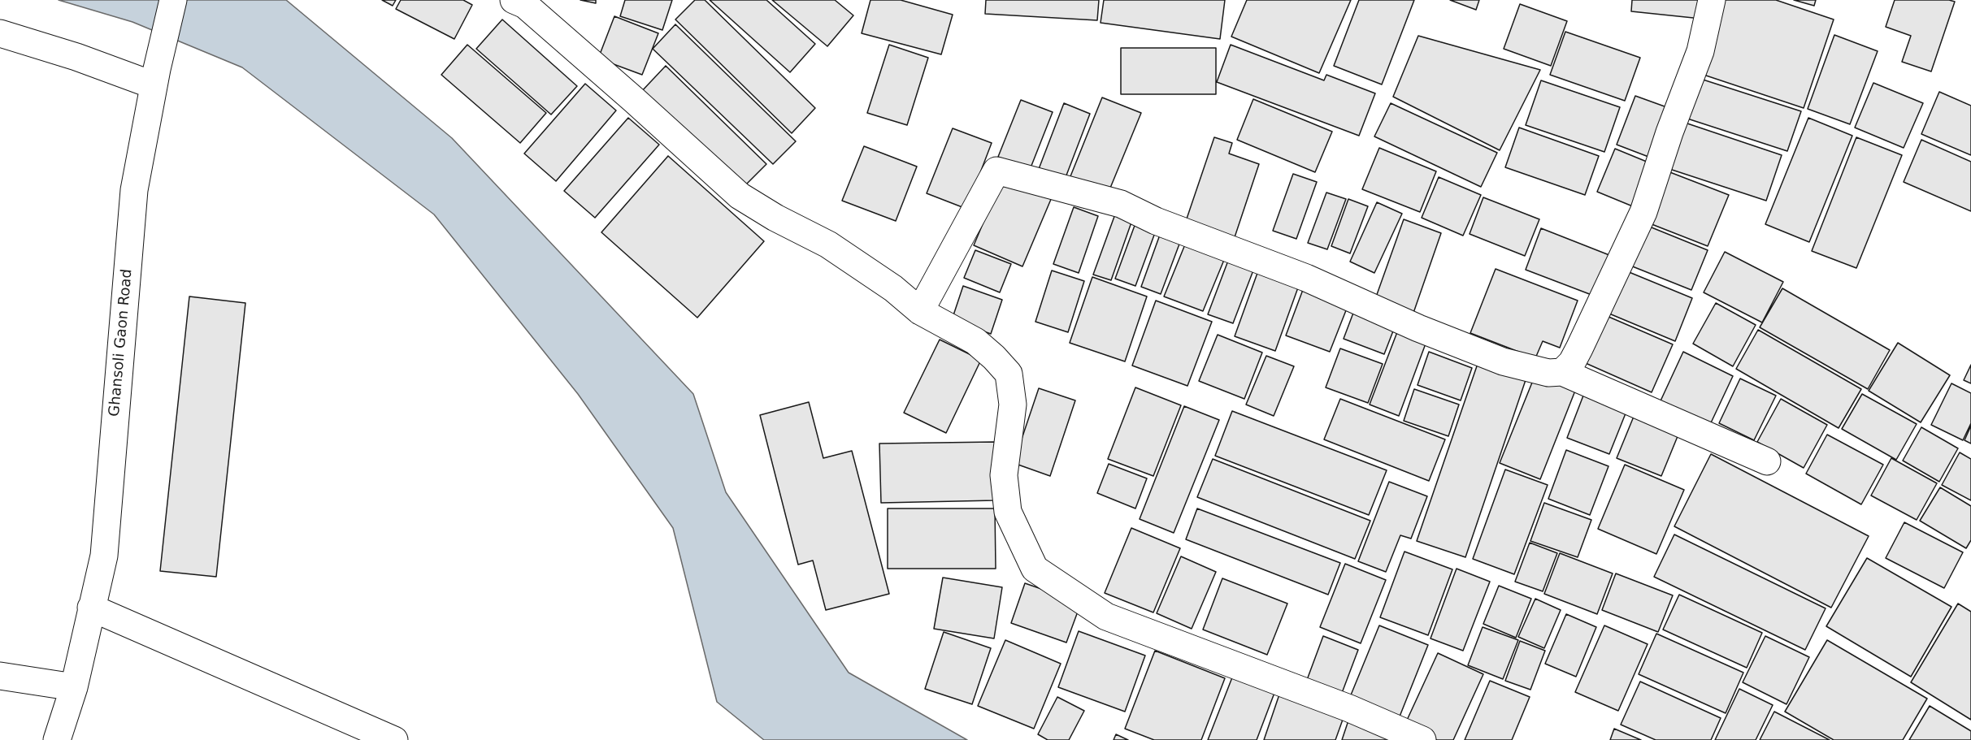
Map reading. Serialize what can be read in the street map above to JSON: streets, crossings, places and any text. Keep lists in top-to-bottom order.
{
  "streets": {
    "street": ["Ghansoli Gaon Road"]
  }
}
